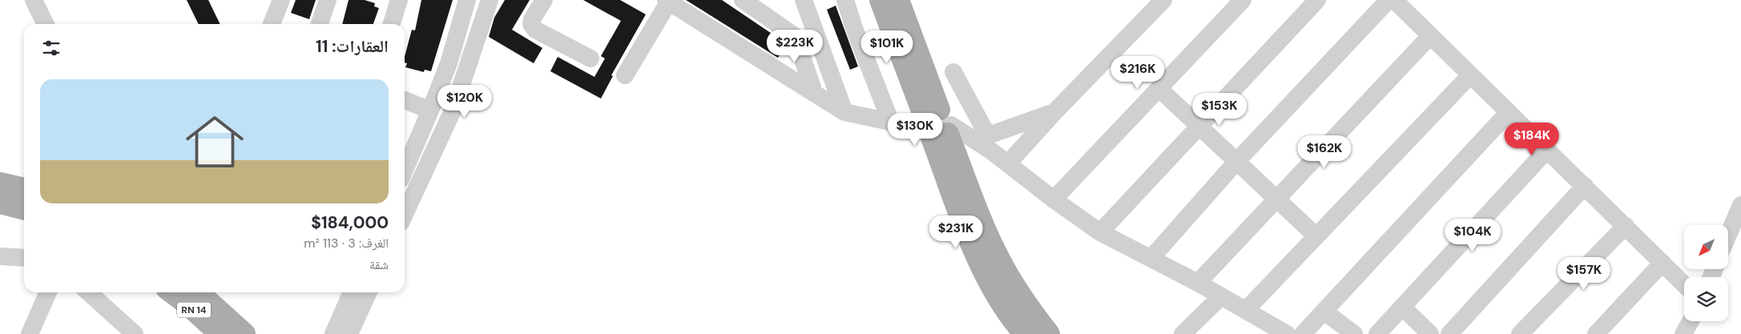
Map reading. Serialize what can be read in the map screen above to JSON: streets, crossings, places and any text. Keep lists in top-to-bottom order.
{
  "streets": {
    "main road": ["RN 14"]
  },
  "north": "bottom left",
  "page": {
    "heading": "العقارات: 11",
    "price": [
      "$223K",
      "$101K",
      "$216K",
      "$120K",
      "$153K",
      "$130K",
      "$184K",
      "$162K",
      "$231K",
      "$104K",
      "$157K"
    ],
    "list": [
      {
        "name": "$184,000",
        "note": "الغرف: 3 · 113 m² · شقة"
      }
    ]
  }
}
